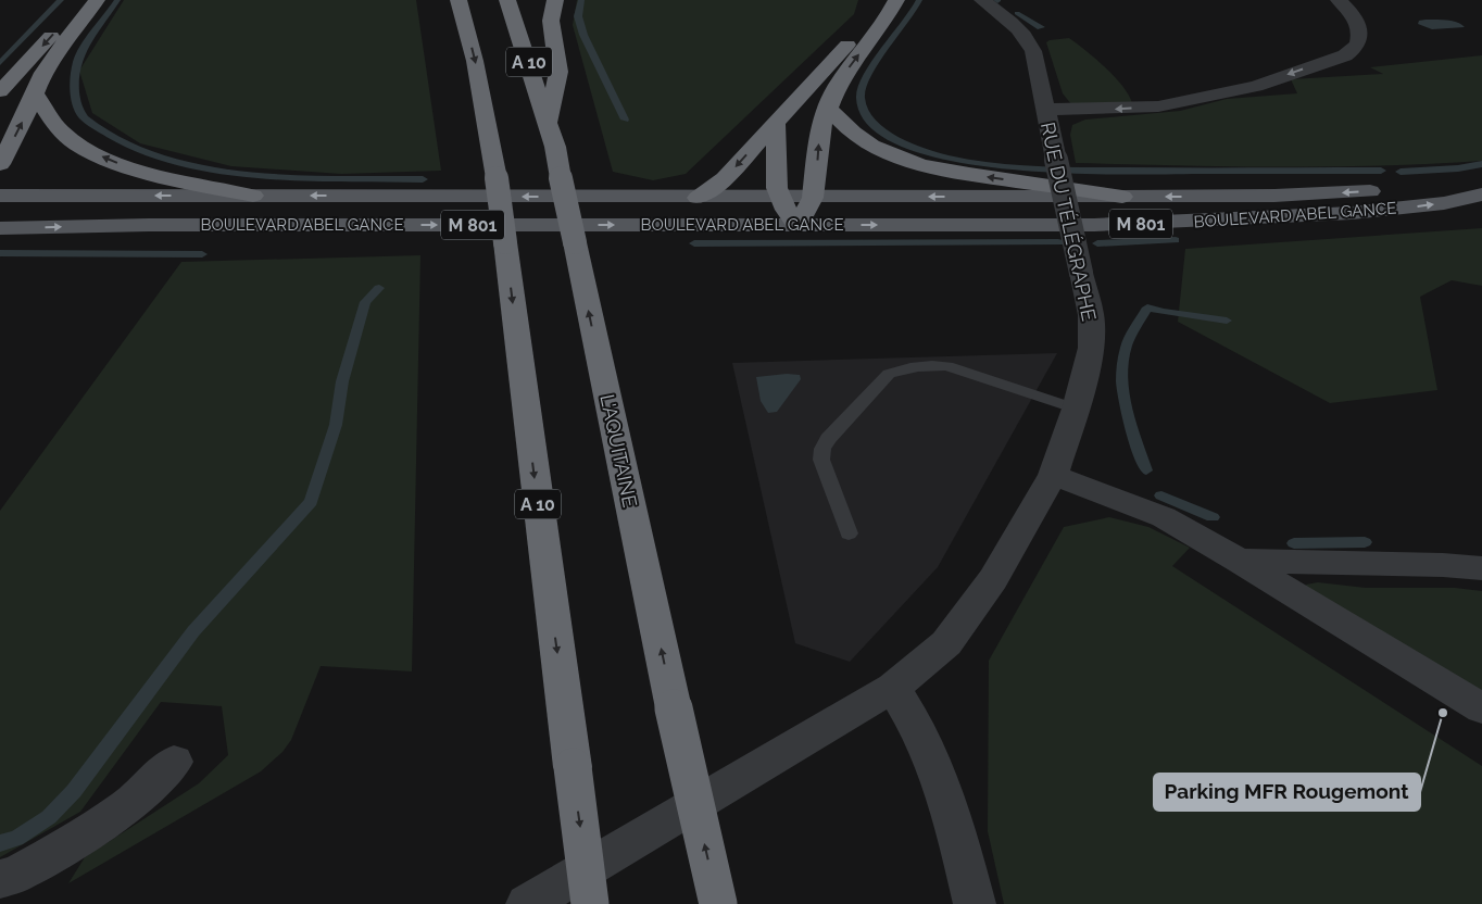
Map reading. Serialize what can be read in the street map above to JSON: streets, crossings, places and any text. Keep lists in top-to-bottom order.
{
  "streets": {
    "highway": ["A 10", "L'AQUITAINE"],
    "main road": ["BOULEVARD ABEL GANCE", "M 801"],
    "street": ["RUE DU TÉLÉGRAPHE"]
  },
  "places": ["Parking MFR Rougemont"]
}
